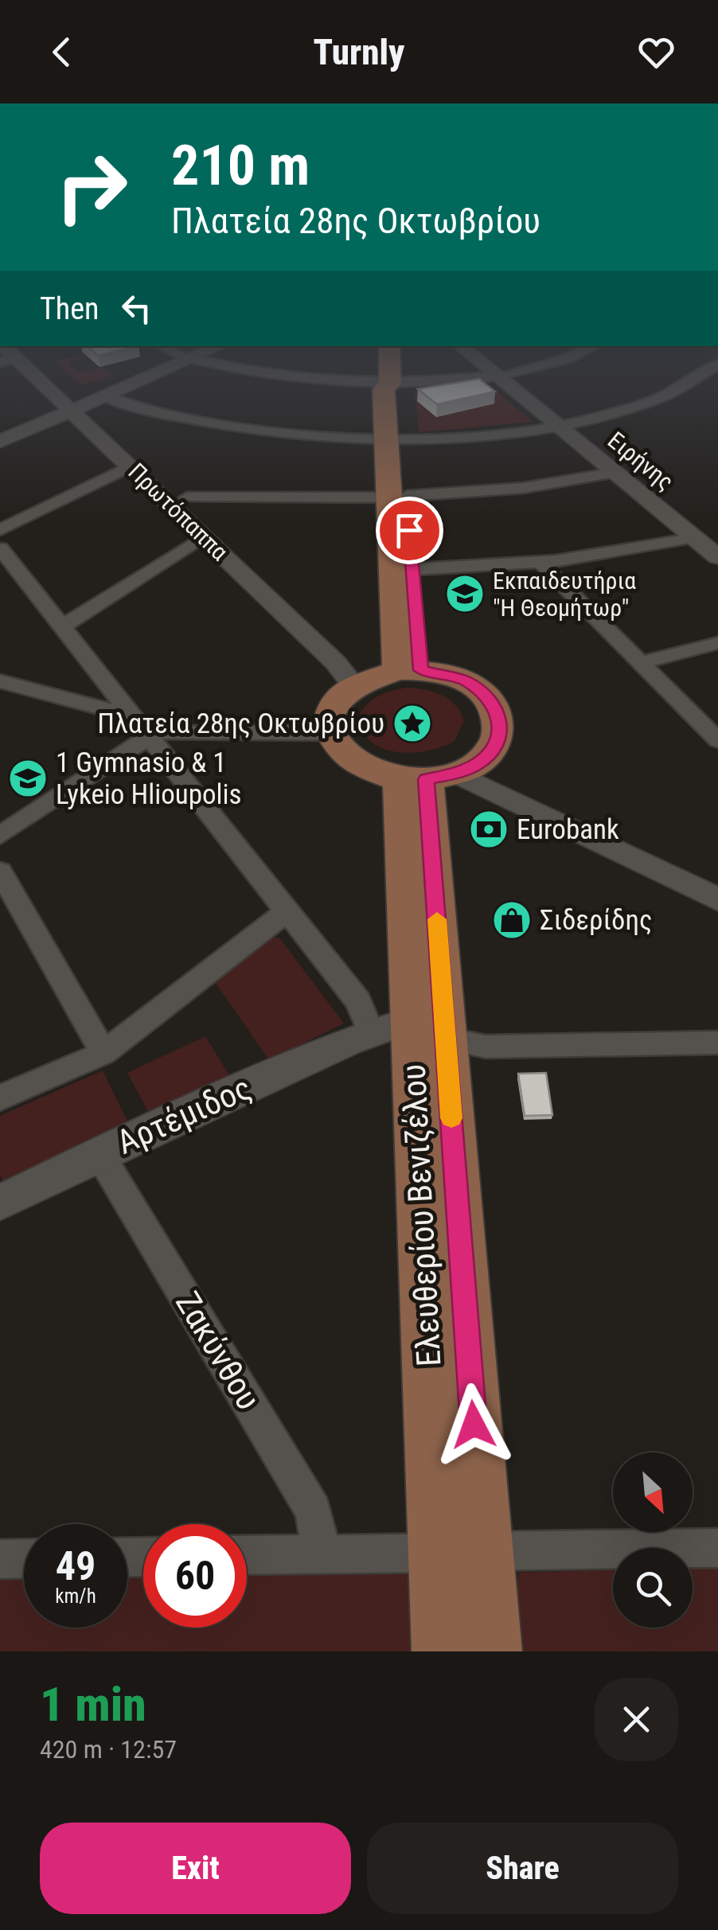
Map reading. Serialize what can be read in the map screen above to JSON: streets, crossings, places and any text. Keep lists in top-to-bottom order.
{
  "streets": {
    "main road": ["Ελευθερίου Βενιζέλου"],
    "street": [
      "Ειρήνης",
      "Πρωτόπαππα",
      "Αρτέμιδος",
      "Ζακύνθου"
    ]
  },
  "crossings": [
    ["Αρτέμιδος", "Ελευθερίου Βενιζέλου"],
    ["Αρτέμιδος", "Ζακύνθου"]
  ],
  "places": {
    "school or university": ["Εκπαιδευτήρια \"Η Θεομήτωρ\"", "1 Gymnasio & 1 Lykeio Hlioupolis"],
    "place": ["Πλατεία 28ης Οκτωβρίου"],
    "bank": ["Eurobank"],
    "shop": ["Σιδερίδης"]
  },
  "north": "bottom right",
  "page": {
    "header": "Turnly",
    "turn": ["210 m", "Πλατεία 28ης Οκτωβρίου"],
    "then": "Then",
    "speed": "49 km/h",
    "limit": "60",
    "heading": ["1 min", "420 m · 12:57"],
    "buttons": ["Exit", "Share"]
  }
}
